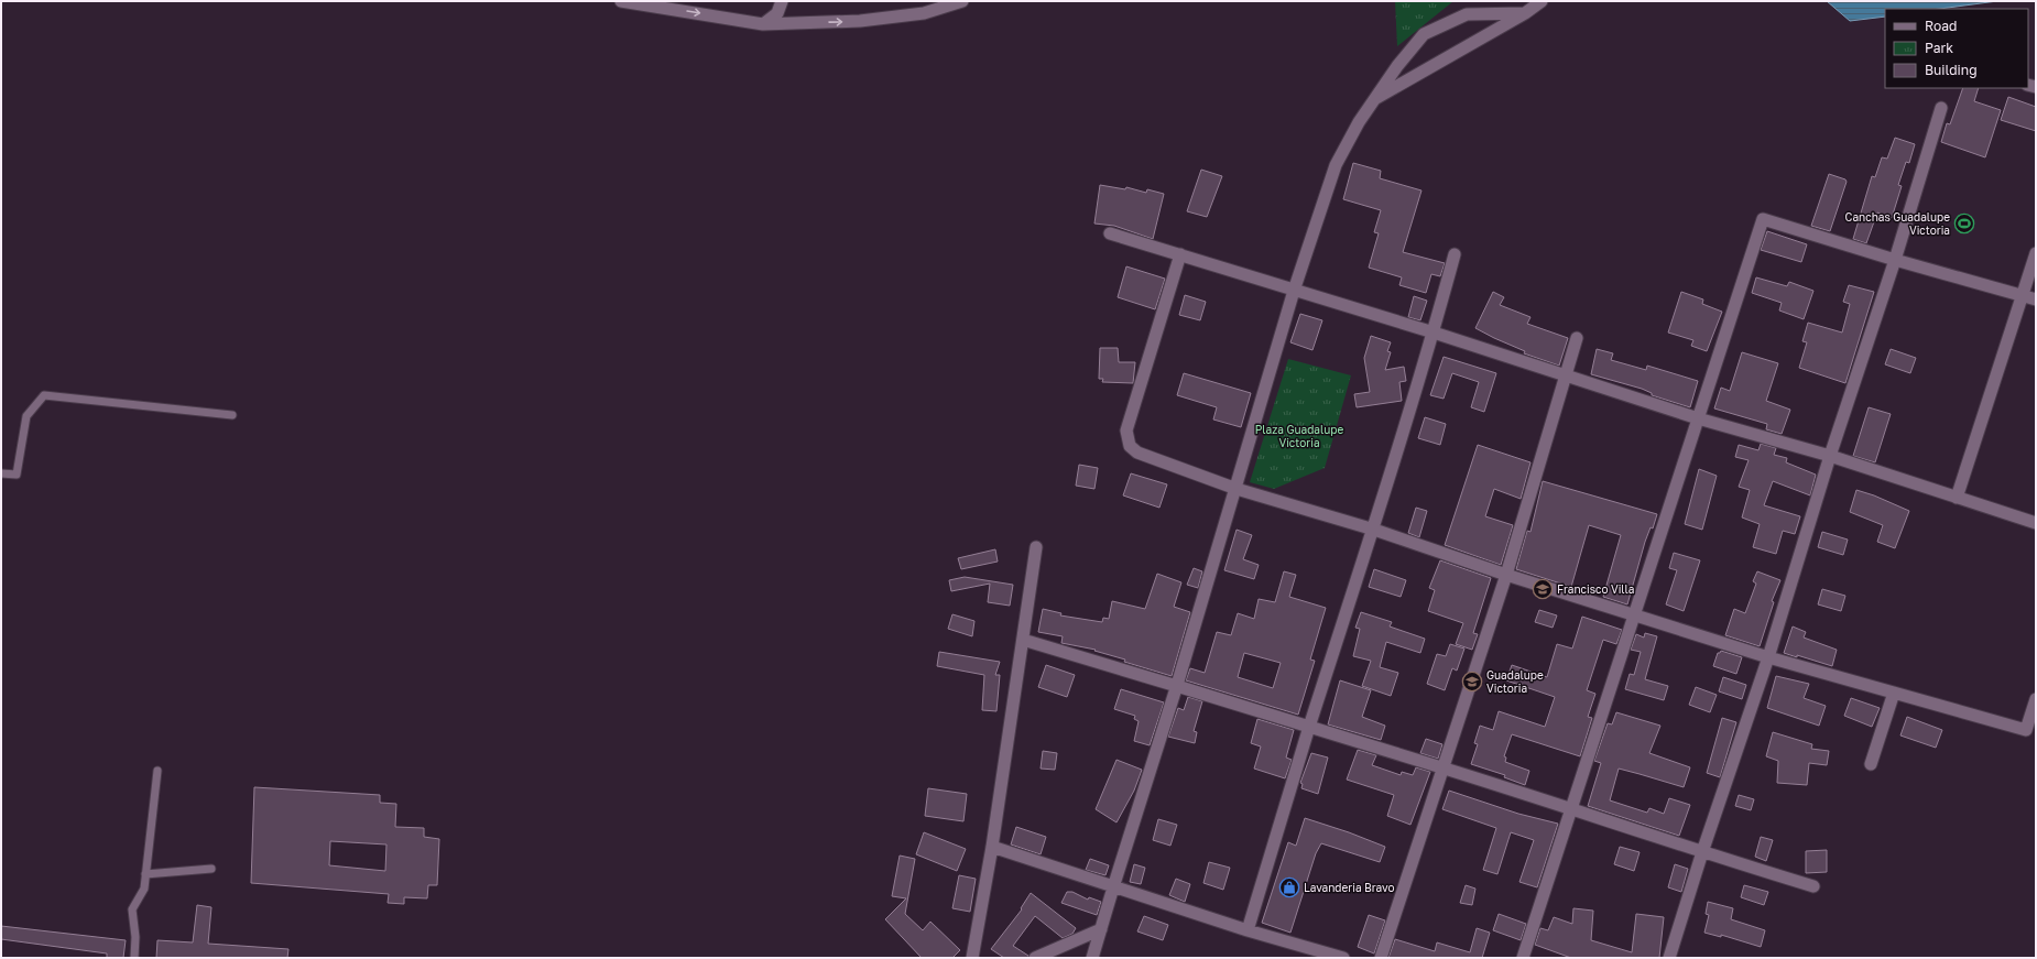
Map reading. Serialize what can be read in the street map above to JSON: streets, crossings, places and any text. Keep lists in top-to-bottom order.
{
  "parks": ["Plaza Guadalupe Victoria"],
  "places": {
    "sports": ["Canchas Guadalupe Victoria"],
    "school or university": ["Francisco Villa", "Guadalupe Victoria"],
    "shop": ["Lavanderia Bravo"]
  },
  "legend": ["Road", "Park", "Building"]
}
